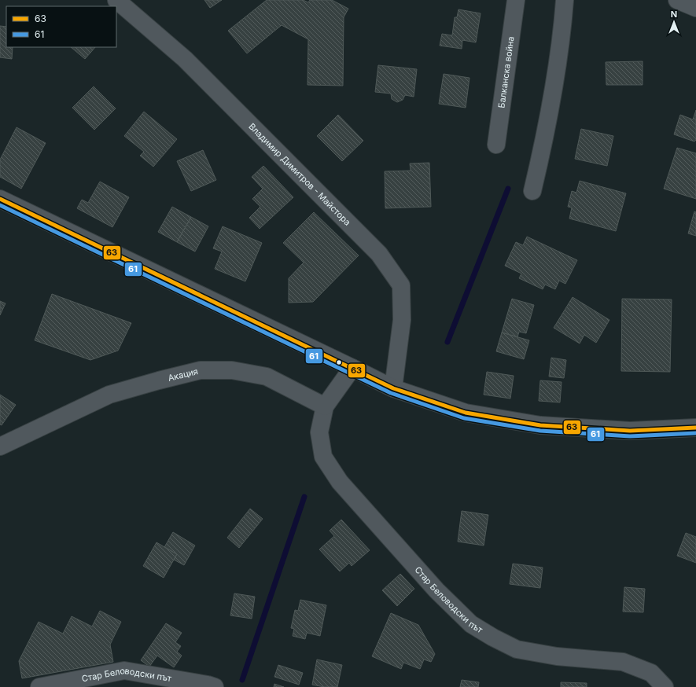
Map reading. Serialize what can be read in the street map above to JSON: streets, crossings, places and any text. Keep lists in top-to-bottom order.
{
  "streets": {
    "street": [
      "Балканска война",
      "Владимир Димитров - Майстора",
      "Акация",
      "Стар Беловодски път"
    ]
  },
  "crossings": [
    ["Акация", "Стар Беловодски път"]
  ],
  "lines": ["transit line 63", "transit line 61"],
  "legend": ["63", "61"],
  "north": "top"
}
